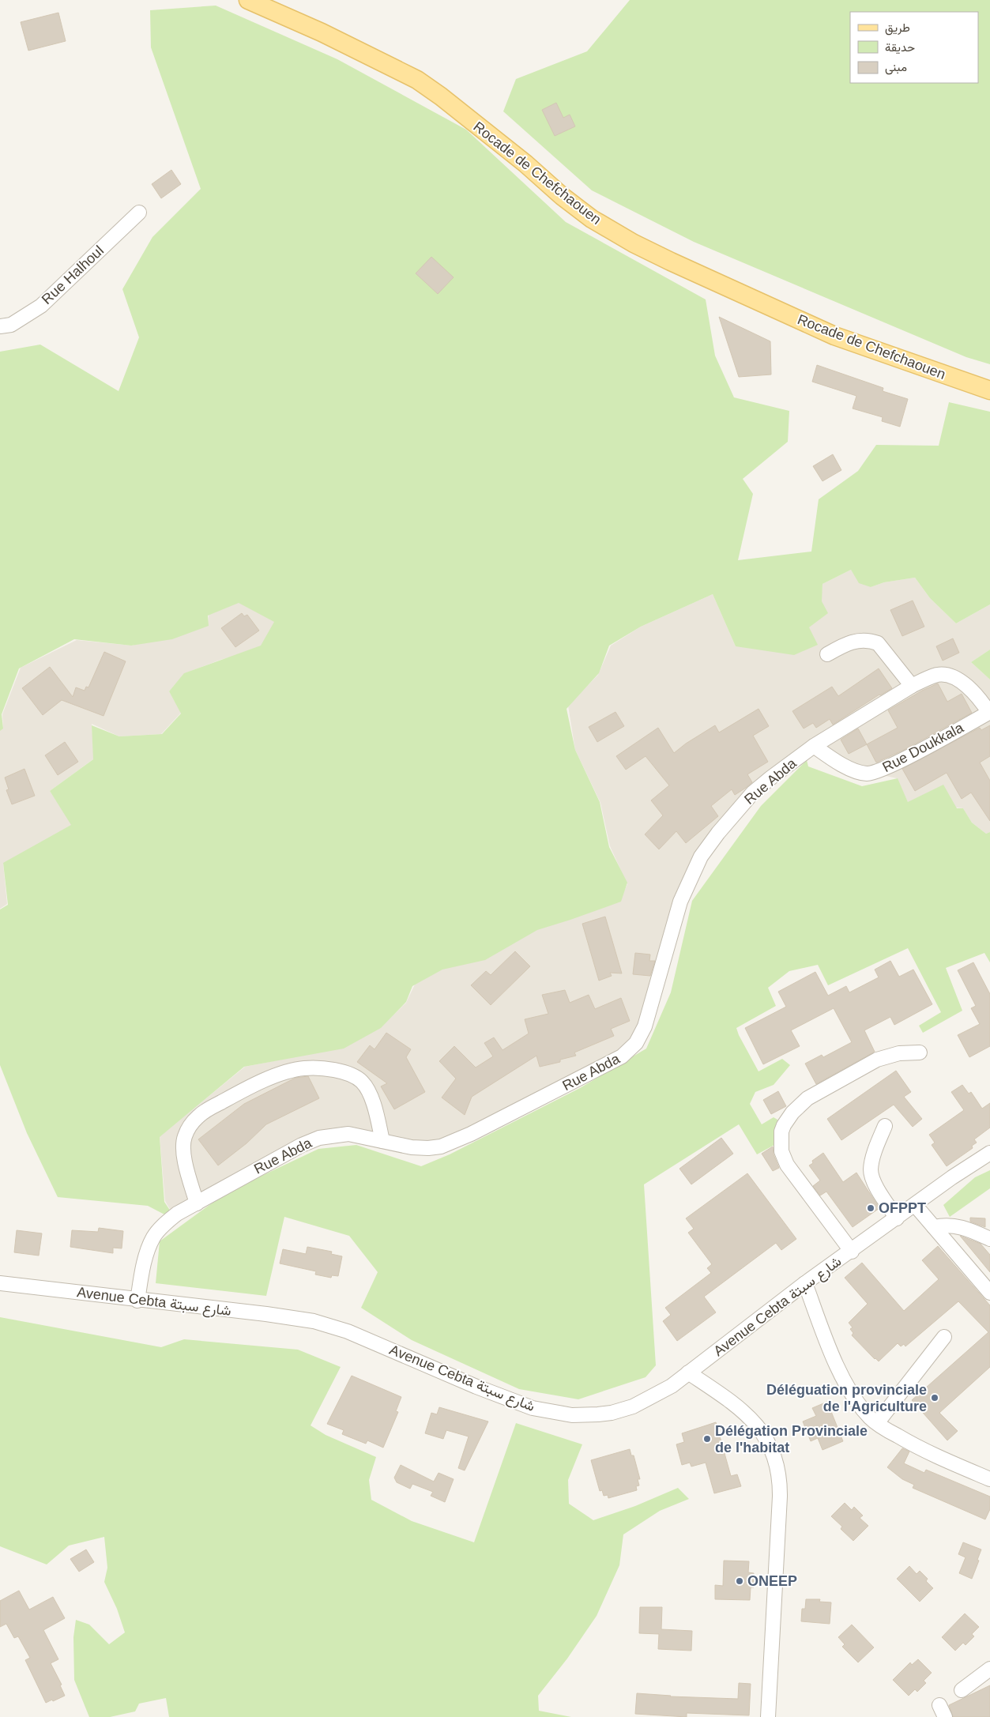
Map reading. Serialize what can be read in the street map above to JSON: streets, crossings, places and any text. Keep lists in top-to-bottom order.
{
  "streets": {
    "main road": ["Rocade de Chefchaouen"],
    "street": [
      "Rue Halhoul",
      "Rue Doukkala",
      "Rue Abda",
      "Avenue Cebta شارع سبتة"
    ]
  },
  "crossings": [
    ["Rue Doukkala", "Rue Abda"],
    ["Rue Abda", "Avenue Cebta شارع سبتة"]
  ],
  "places": [
    "OFPPT",
    "Déléguation provinciale de l'Agriculture",
    "Délégation Provinciale de l'habitat",
    "ONEEP"
  ],
  "legend": ["طريق", "حديقة", "مبنى"]
}
